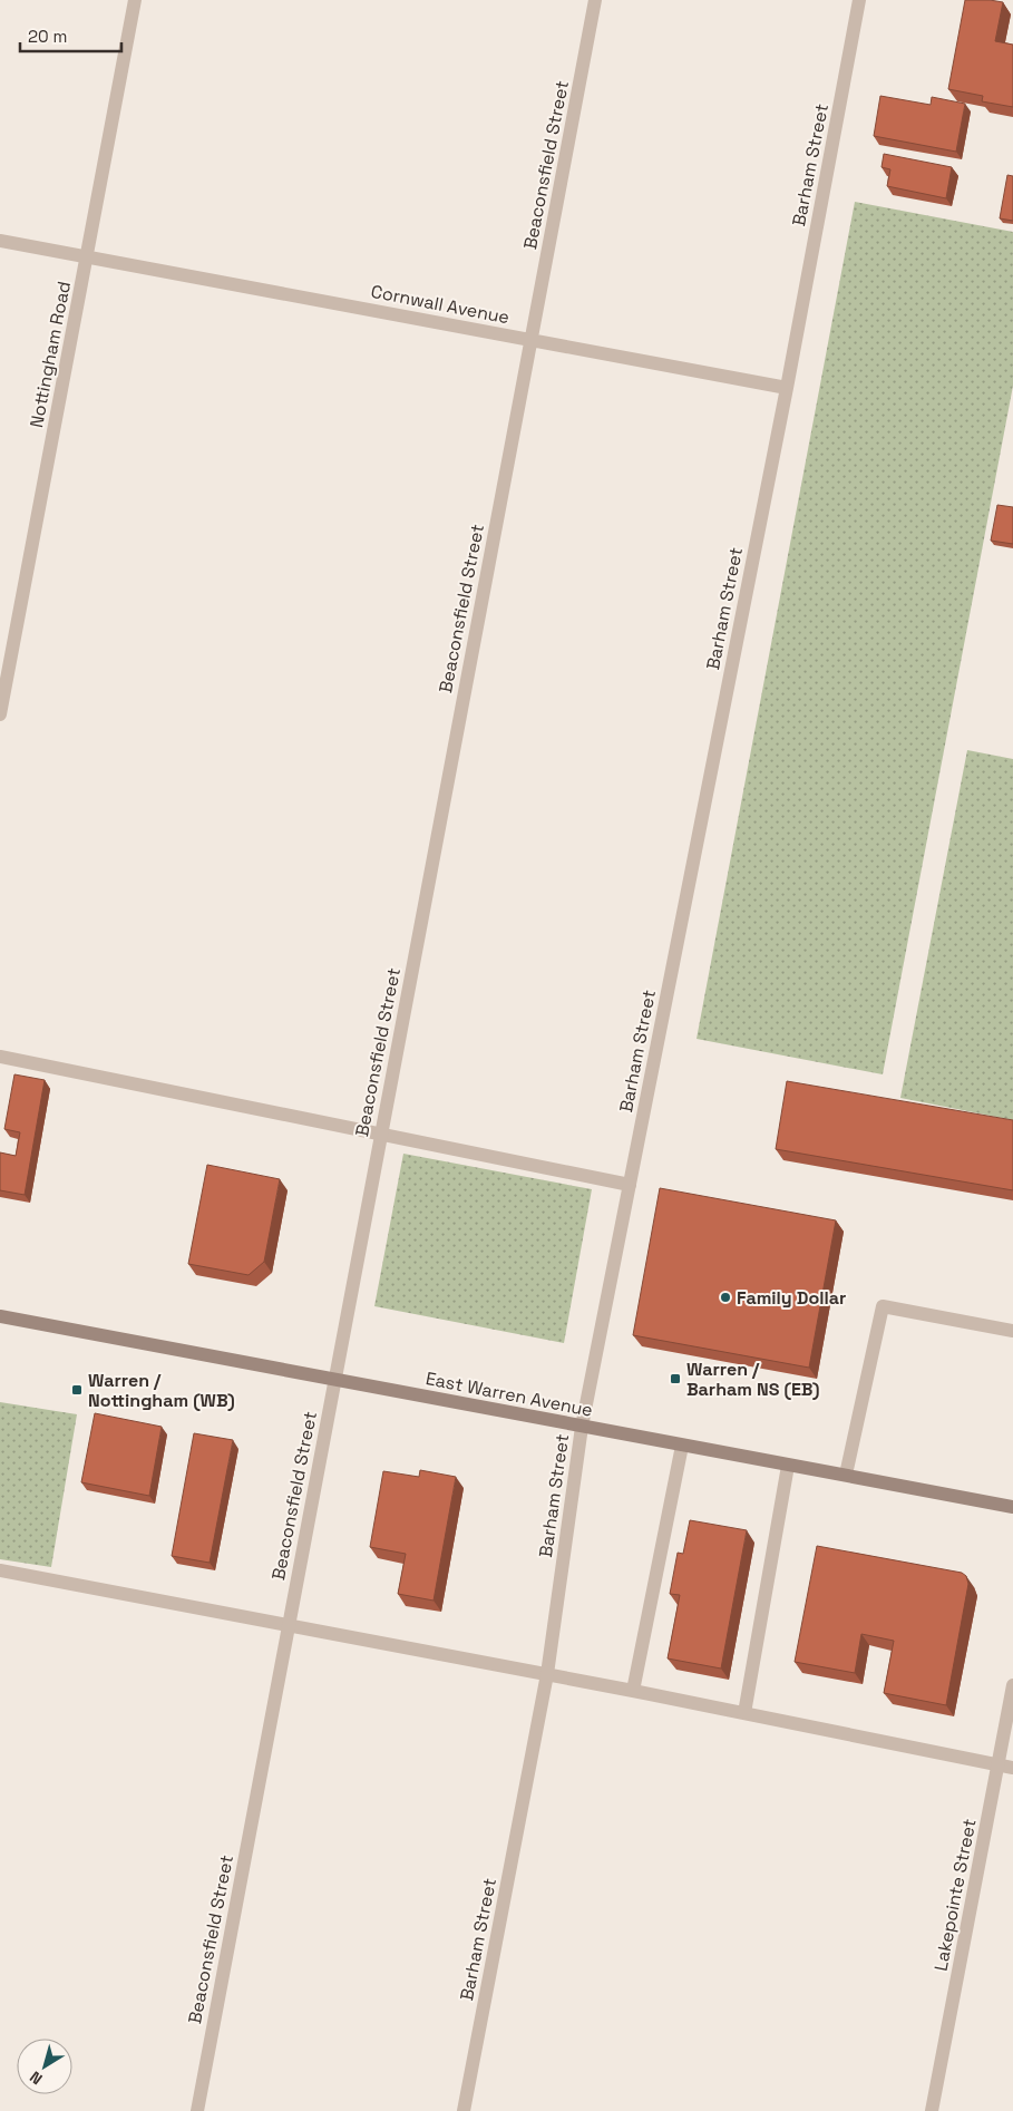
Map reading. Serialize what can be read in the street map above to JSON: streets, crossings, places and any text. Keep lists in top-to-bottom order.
{
  "streets": {
    "main road": ["East Warren Avenue"],
    "street": [
      "Beaconsfield Street",
      "Barham Street",
      "Cornwall Avenue",
      "Nottingham Road",
      "Lakepointe Street"
    ]
  },
  "crossings": [
    ["Beaconsfield Street", "Cornwall Avenue"],
    ["Beaconsfield Street", "East Warren Avenue"],
    ["Barham Street", "Cornwall Avenue"],
    ["Barham Street", "East Warren Avenue"],
    ["Cornwall Avenue", "Nottingham Road"]
  ],
  "places": {
    "other": ["Family Dollar"],
    "transit": ["Warren / Barham NS (EB)", "Warren / Nottingham (WB)"]
  },
  "scale_bar": "20 m",
  "north": "bottom left"
}
